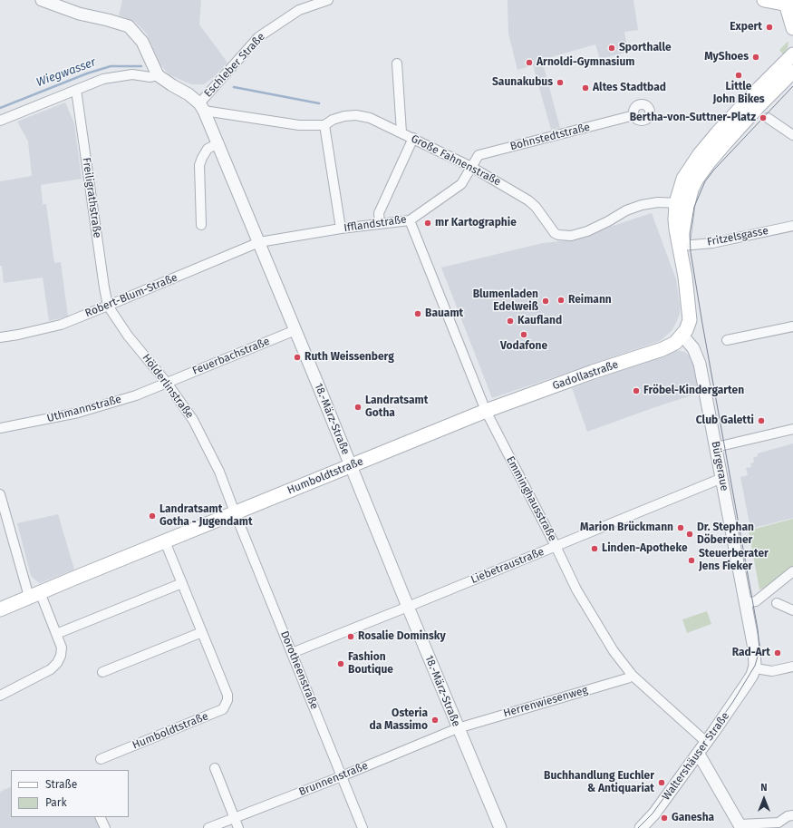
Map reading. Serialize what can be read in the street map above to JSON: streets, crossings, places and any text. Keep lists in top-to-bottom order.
{
  "streets": {
    "main road": ["Gadollastraße", "Humboldtstraße"],
    "street": [
      "Eschleber Straße",
      "Bohnstedtstraße",
      "Große Fahnenstraße",
      "Freiligrathstraße",
      "Ifflandstraße",
      "Fritzelsgasse",
      "Robert-Blum-Straße",
      "Feuerbachstraße",
      "Hölderlinstraße",
      "Uthmannstraße",
      "18.-März-Straße",
      "Bürgeraue",
      "Emminghausstraße",
      "Liebetraustraße",
      "Dorotheenstraße",
      "Herrenwiesenweg",
      "Waltershäuser Straße",
      "Brunnenstraße"
    ]
  },
  "crossings": [
    ["Eschleber Straße", "Große Fahnenstraße"],
    ["Eschleber Straße", "18.-März-Straße"],
    ["Bohnstedtstraße", "Große Fahnenstraße"],
    ["Bohnstedtstraße", "Ifflandstraße"],
    ["Große Fahnenstraße", "Ifflandstraße"],
    ["Große Fahnenstraße", "18.-März-Straße"],
    ["Freiligrathstraße", "Robert-Blum-Straße"],
    ["Freiligrathstraße", "Hölderlinstraße"],
    ["Ifflandstraße", "Robert-Blum-Straße"],
    ["Ifflandstraße", "18.-März-Straße"],
    ["Ifflandstraße", "Emminghausstraße"],
    ["Robert-Blum-Straße", "Hölderlinstraße"],
    ["Robert-Blum-Straße", "18.-März-Straße"],
    ["Feuerbachstraße", "Hölderlinstraße"],
    ["Feuerbachstraße", "Uthmannstraße"],
    ["Feuerbachstraße", "18.-März-Straße"],
    ["Gadollastraße", "Bürgeraue"],
    ["Gadollastraße", "Humboldtstraße"],
    ["Gadollastraße", "Emminghausstraße"],
    ["Hölderlinstraße", "Uthmannstraße"],
    ["Hölderlinstraße", "Humboldtstraße"],
    ["Hölderlinstraße", "Dorotheenstraße"],
    ["18.-März-Straße", "Humboldtstraße"],
    ["18.-März-Straße", "Liebetraustraße"],
    ["18.-März-Straße", "Herrenwiesenweg"],
    ["18.-März-Straße", "Brunnenstraße"],
    ["Bürgeraue", "Liebetraustraße"],
    ["Bürgeraue", "Waltershäuser Straße"],
    ["Humboldtstraße", "Emminghausstraße"],
    ["Humboldtstraße", "Dorotheenstraße"],
    ["Emminghausstraße", "Liebetraustraße"],
    ["Emminghausstraße", "Herrenwiesenweg"],
    ["Emminghausstraße", "Waltershäuser Straße"],
    ["Liebetraustraße", "Dorotheenstraße"],
    ["Dorotheenstraße", "Brunnenstraße"],
    ["Herrenwiesenweg", "Brunnenstraße"]
  ],
  "water": ["Wiegwasser"],
  "places": [
    "Expert",
    "Sporthalle",
    "MyShoes",
    "Arnoldi-Gymnasium",
    "Little John Bikes",
    "Saunakubus",
    "Altes Stadtbad",
    "Bertha-von-Suttner-Platz",
    "mr Kartographie",
    "Reimann",
    "Blumenladen Edelweiß",
    "Bauamt",
    "Kaufland",
    "Vodafone",
    "Ruth Weissenberg",
    "Fröbel-Kindergarten",
    "Landratsamt Gotha",
    "Club Galetti",
    "Landratsamt Gotha - Jugendamt",
    "Marion Brückmann",
    "Dr. Stephan Döbereiner",
    "Linden-Apotheke",
    "Steuerberater Jens Fieker",
    "Rosalie Dominsky",
    "Rad-Art",
    "Fashion Boutique",
    "Osteria da Massimo",
    "Buchhandlung Euchler & Antiquariat",
    "Ganesha"
  ],
  "legend": ["Straße", "Park"],
  "north": "top"
}
